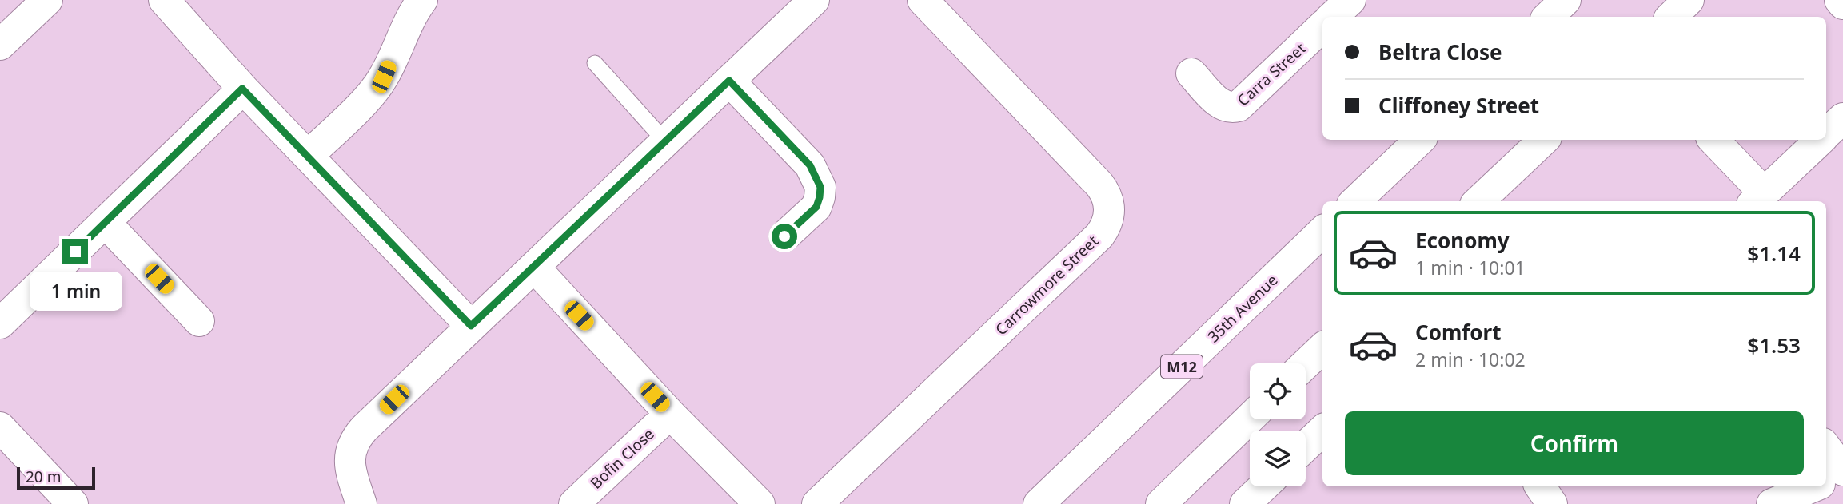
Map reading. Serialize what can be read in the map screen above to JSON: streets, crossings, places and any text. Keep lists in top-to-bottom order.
{
  "streets": {
    "street": [
      "Carra Street",
      "Carrowmore Street",
      "35th Avenue",
      "M12",
      "Bofin Close"
    ]
  },
  "scale_bar": "20 m",
  "page": {
    "banner": ["Beltra Close", "Cliffoney Street"],
    "list": [
      {
        "name": "Economy",
        "note": "1 min · 10:01",
        "value": "$1.14"
      },
      {
        "name": "Comfort",
        "note": "2 min · 10:02",
        "value": "$1.53"
      }
    ],
    "bubble": "1 min",
    "buttons": "Confirm",
    "scale": "20 m"
  }
}
